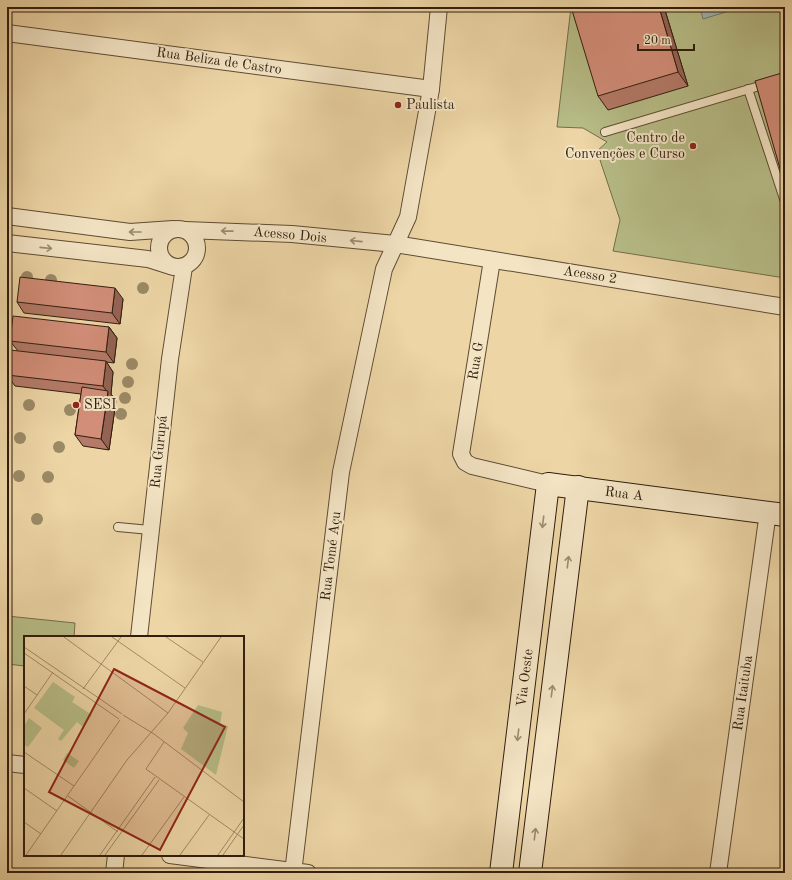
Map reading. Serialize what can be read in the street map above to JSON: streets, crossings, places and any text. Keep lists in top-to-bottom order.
{
  "streets": {
    "street": [
      "Rua Beliza de Castro",
      "Acesso Dois",
      "Acesso 2",
      "Rua G",
      "Rua Gurupá",
      "Rua A",
      "Rua Tomé Açu",
      "Via Oeste",
      "Rua Itaituba"
    ]
  },
  "crossings": [
    ["Rua Beliza de Castro", "Rua Tomé Açu"],
    ["Acesso Dois", "Acesso 2"],
    ["Acesso Dois", "Rua Gurupá"],
    ["Acesso Dois", "Rua Tomé Açu"],
    ["Acesso 2", "Rua G"],
    ["Acesso 2", "Rua Tomé Açu"],
    ["Rua G", "Rua A"],
    ["Rua A", "Via Oeste"],
    ["Rua A", "Rua Itaituba"]
  ],
  "places": ["Paulista", "Centro de Convenções e Curso", "SESI"],
  "scale_bar": "20 m"
}
